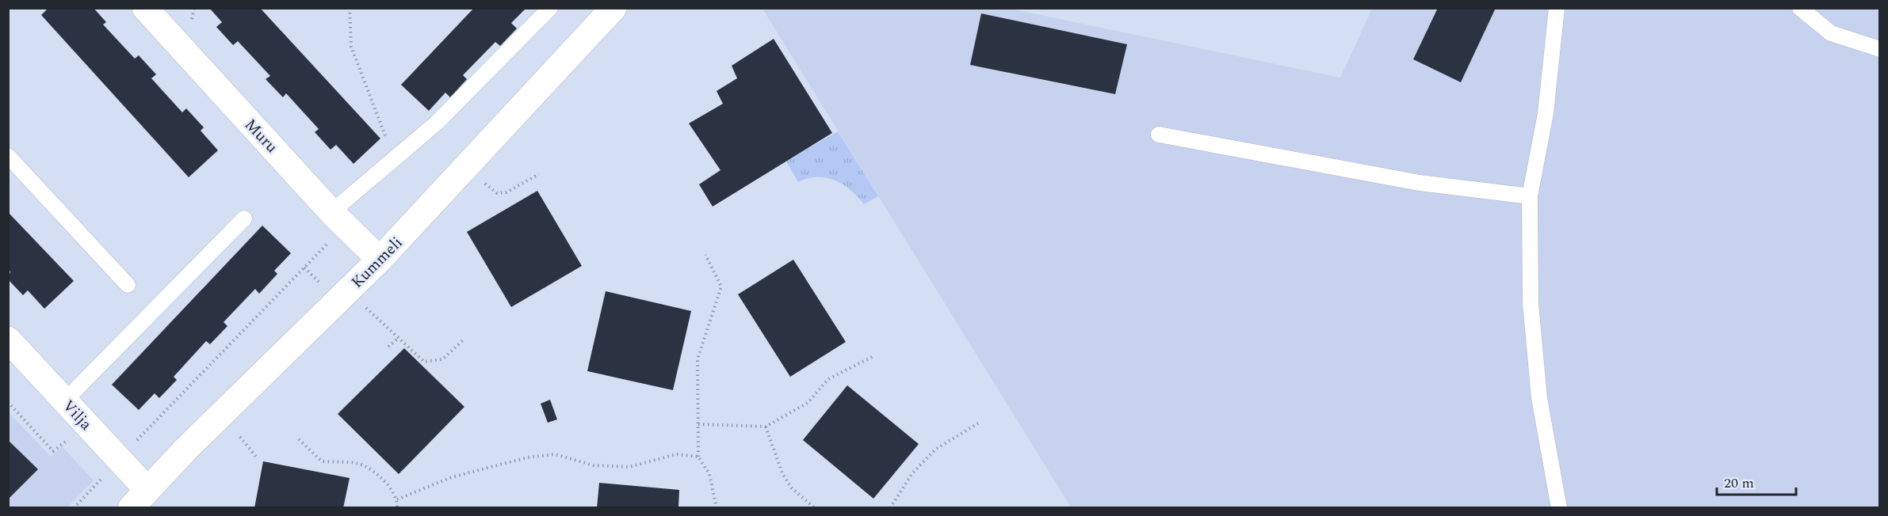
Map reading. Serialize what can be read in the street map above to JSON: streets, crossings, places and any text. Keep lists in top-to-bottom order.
{
  "streets": {
    "street": ["Muru", "Kummeli", "Vilja"]
  },
  "crossings": [
    ["Muru", "Kummeli"],
    ["Kummeli", "Vilja"]
  ],
  "scale_bar": "20 m"
}
